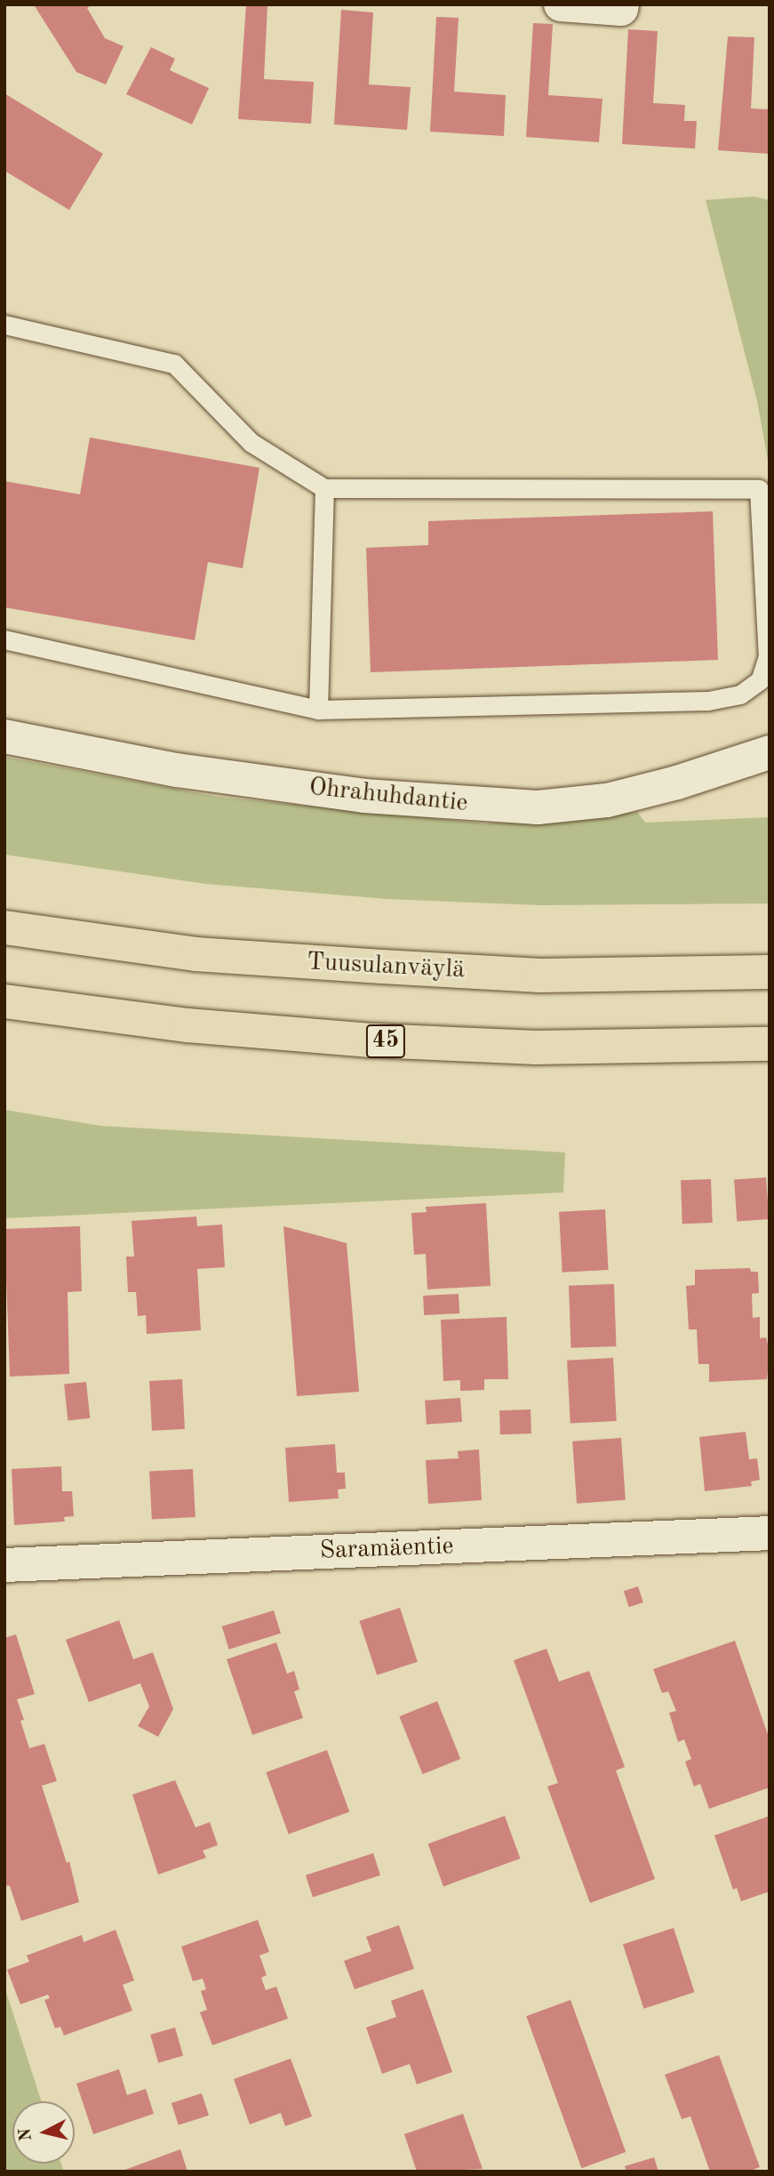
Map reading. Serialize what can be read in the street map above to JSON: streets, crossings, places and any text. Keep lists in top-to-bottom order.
{
  "streets": {
    "highway": ["Tuusulanväylä", "45"],
    "street": ["Ohrahuhdantie", "Saramäentie"]
  },
  "north": "left"
}
